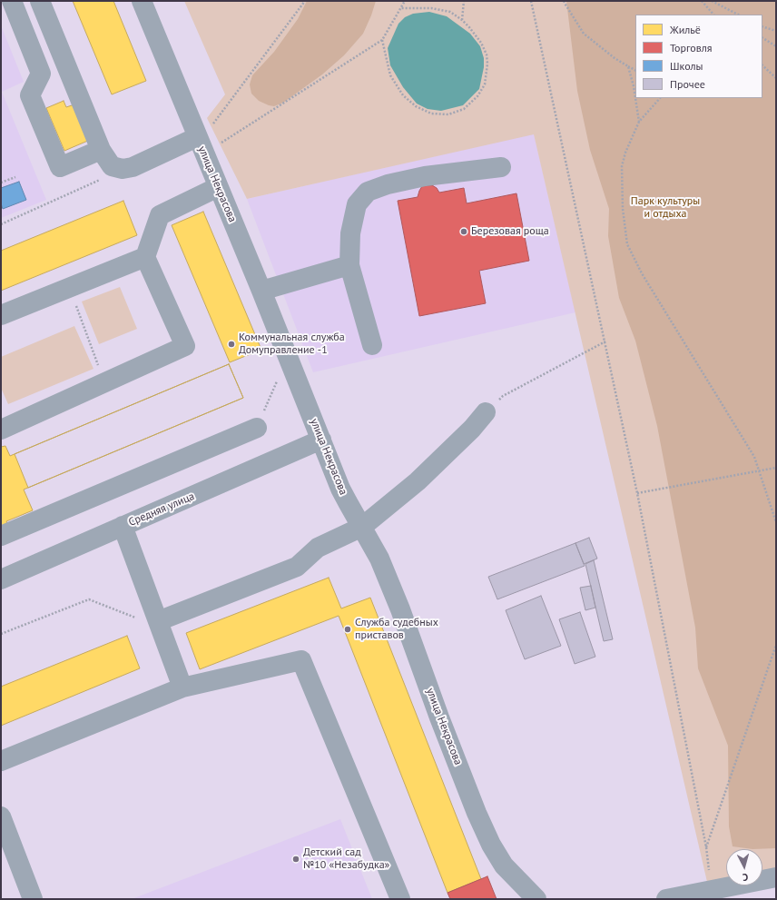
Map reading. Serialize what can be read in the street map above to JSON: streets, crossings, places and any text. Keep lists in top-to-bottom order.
{
  "streets": {
    "street": ["улица Некрасова", "Средняя улица"]
  },
  "crossings": [
    ["улица Некрасова", "Средняя улица"]
  ],
  "parks": ["Парк культуры и отдыха"],
  "places": [
    "Березовая роща",
    "Коммунальная служба Домуправление -1",
    "Служба судебных приставов",
    "Детский сад №10 «Незабудка»"
  ],
  "legend": [
    "Жильё",
    "Торговля",
    "Школы",
    "Прочее"
  ],
  "north": "bottom"
}
